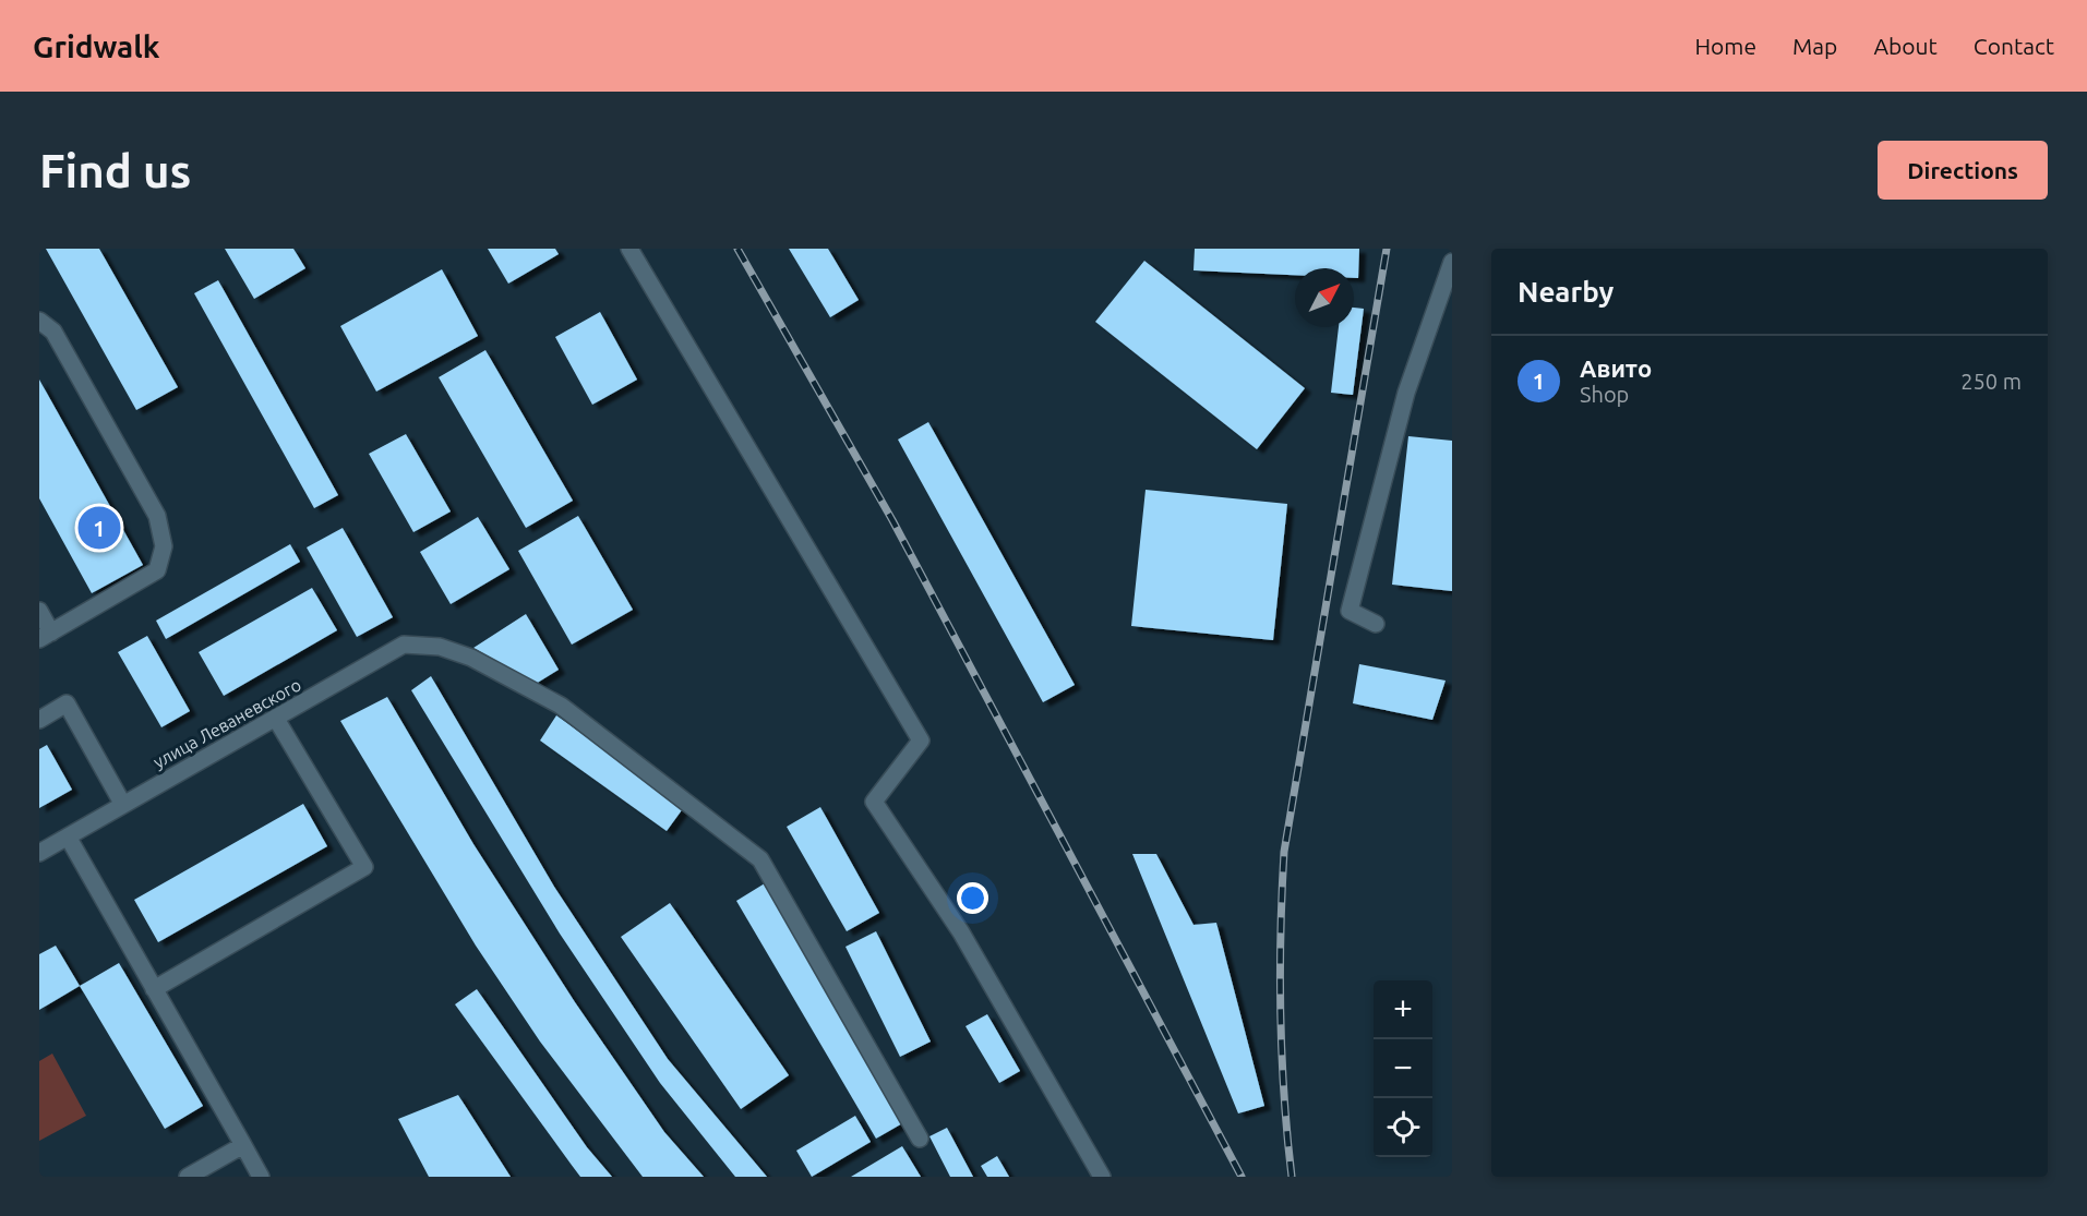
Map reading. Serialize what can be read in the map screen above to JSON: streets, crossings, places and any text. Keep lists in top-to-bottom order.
{
  "streets": {
    "street": ["улица Леваневского"]
  },
  "north": "top right",
  "page": {
    "header": "Gridwalk",
    "nav": [
      "Home",
      "Map",
      "About",
      "Contact"
    ],
    "buttons": "Directions",
    "title": "Find us",
    "heading": "Nearby",
    "list": [
      {
        "mark": "1",
        "name": "Авито",
        "note": "Shop",
        "value": "250 m"
      }
    ],
    "pins": "1",
    "map_buttons": ["+", "−"]
  }
}
